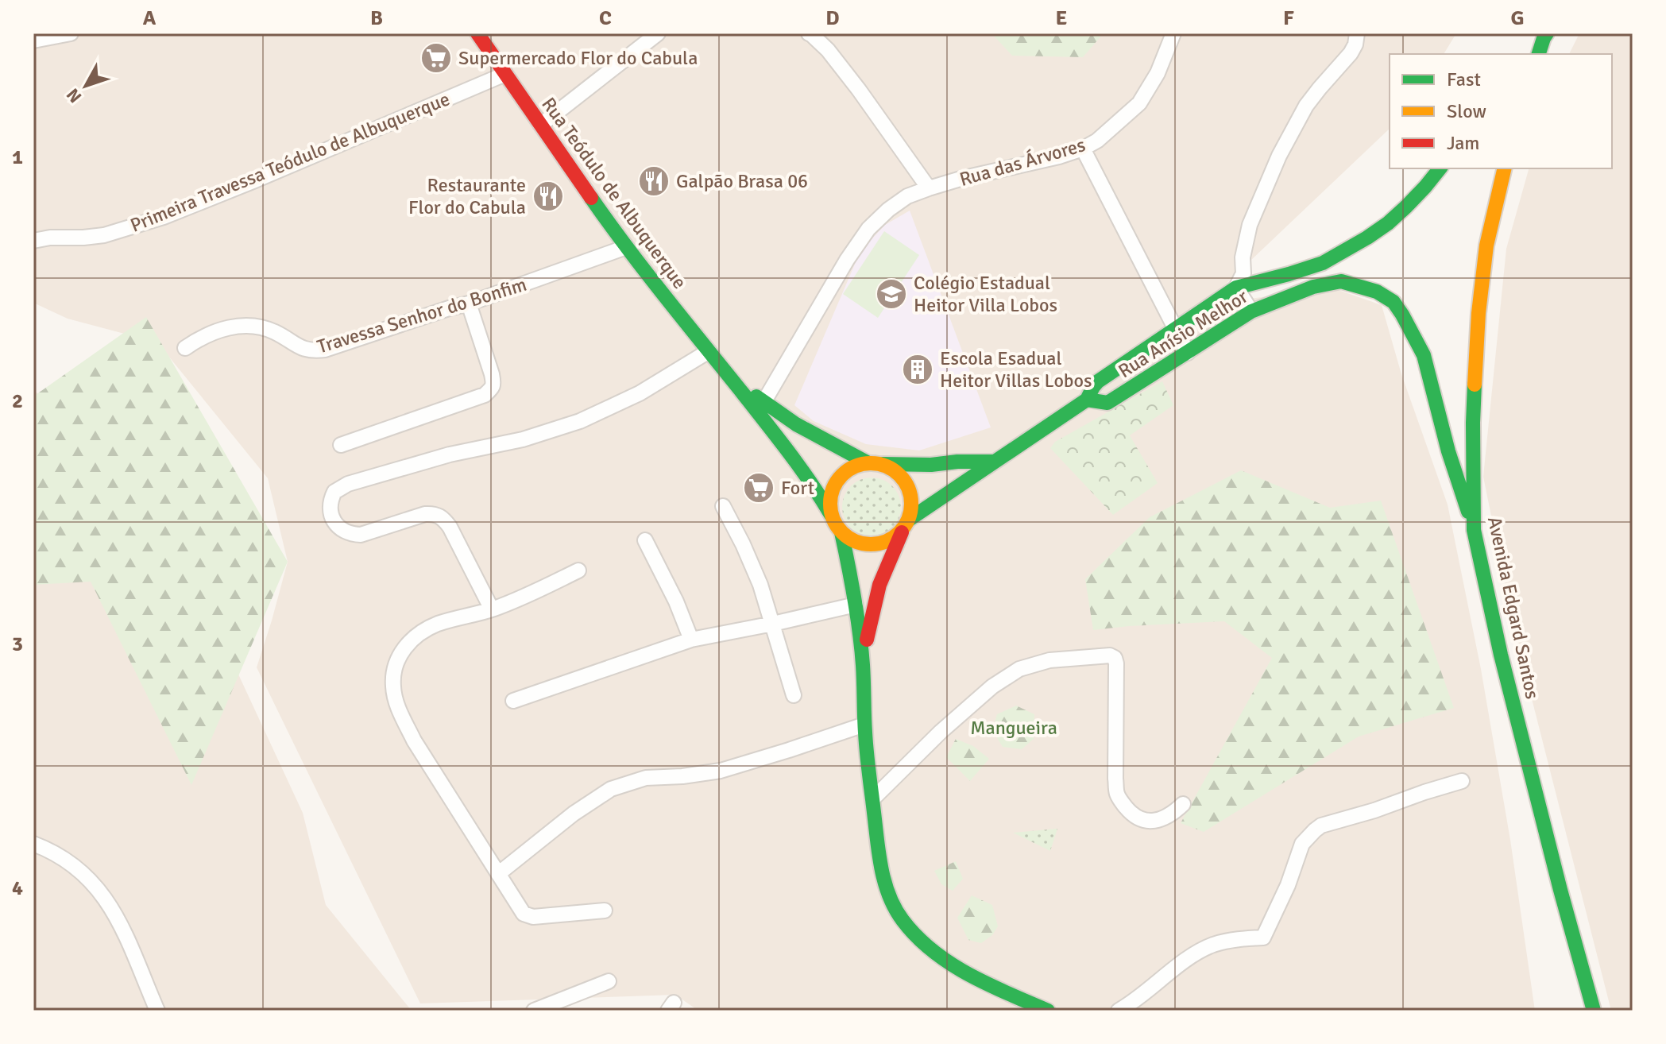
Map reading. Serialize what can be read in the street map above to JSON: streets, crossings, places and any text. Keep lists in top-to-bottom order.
{
  "streets": {
    "main road": ["Rua Teódulo de Albuquerque", "Rua Anísio Melhor", "Avenida Edgard Santos"],
    "street": ["Primeira Travessa Teódulo de Albuquerque", "Rua das Árvores", "Travessa Senhor do Bonfim"]
  },
  "crossings": [
    ["Primeira Travessa Teódulo de Albuquerque", "Rua Teódulo de Albuquerque"],
    ["Rua das Árvores", "Rua Teódulo de Albuquerque"],
    ["Rua Teódulo de Albuquerque", "Travessa Senhor do Bonfim"],
    ["Rua Teódulo de Albuquerque", "Rua Anísio Melhor"],
    ["Rua Anísio Melhor", "Avenida Edgard Santos"]
  ],
  "parks": ["Mangueira"],
  "places": {
    "supermarket": ["Supermercado Flor do Cabula", "Fort"],
    "restaurant": ["Galpão Brasa 06", "Restaurante Flor do Cabula"],
    "school or university": ["Colégio Estadual Heitor Villa Lobos"],
    "building": ["Escola Esadual Heitor Villas Lobos"]
  },
  "legend": ["Fast", "Slow", "Jam"],
  "north": "bottom left",
  "grid": {
    "columns": [
      "A",
      "B",
      "C",
      "D",
      "E",
      "F",
      "G"
    ],
    "rows": [
      "1",
      "2",
      "3",
      "4"
    ]
  }
}
